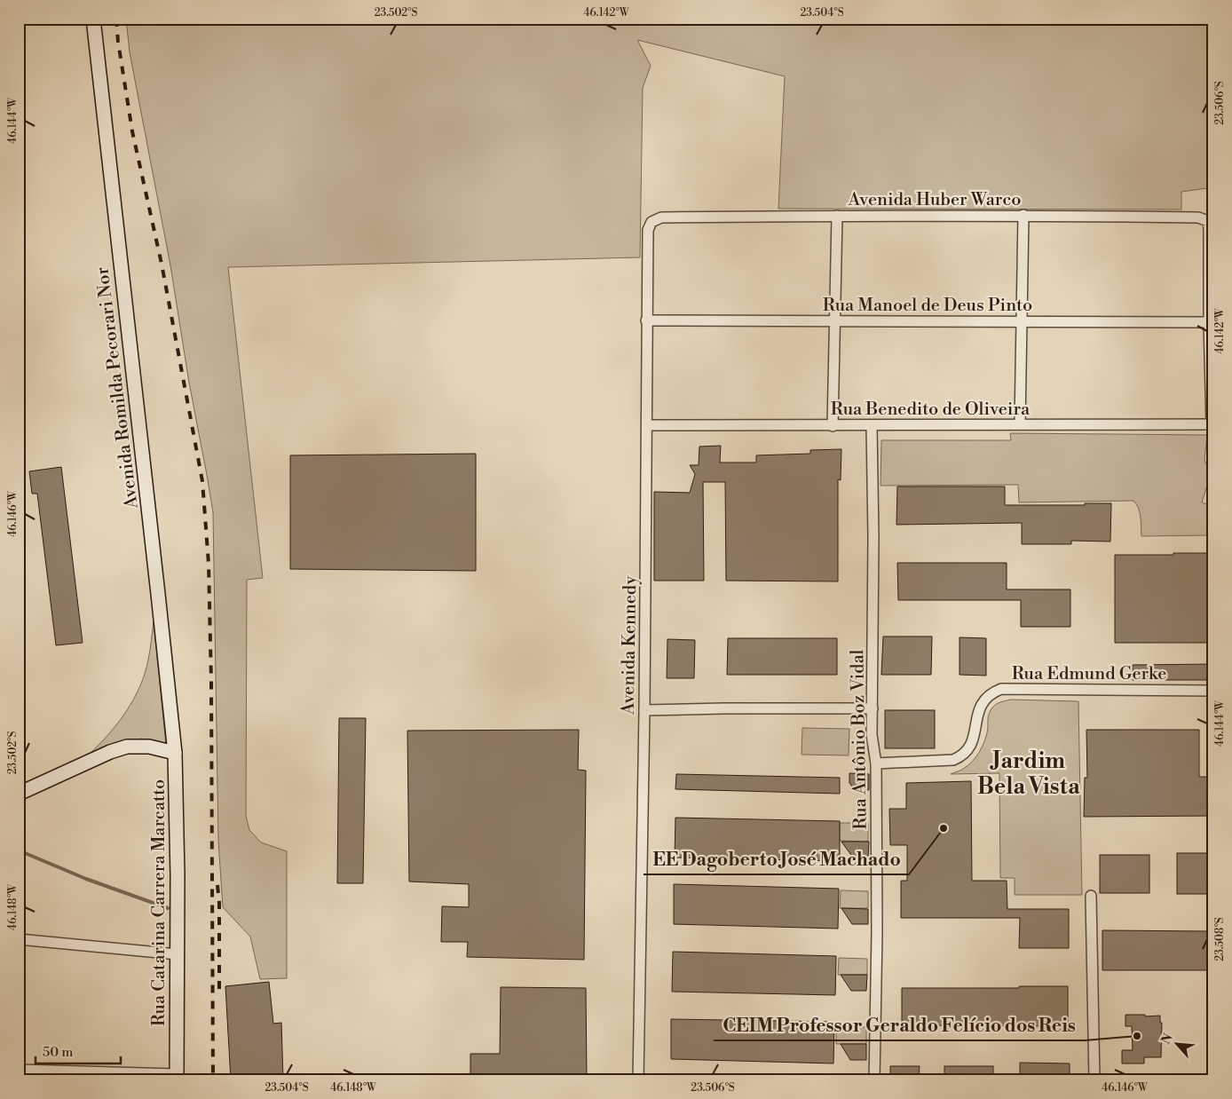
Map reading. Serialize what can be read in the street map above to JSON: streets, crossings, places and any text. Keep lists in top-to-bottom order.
{
  "streets": {
    "street": [
      "Avenida Huber Warco",
      "Rua Manoel de Deus Pinto",
      "Avenida Romilda Pecorari Nor",
      "Rua Benedito de Oliveira",
      "Avenida Kennedy",
      "Rua Edmund Gerke",
      "Rua Antônio Boz Vidal",
      "Rua Catarina Carrera Marcatto"
    ]
  },
  "crossings": [
    ["Avenida Huber Warco", "Rua Manoel de Deus Pinto"],
    ["Avenida Huber Warco", "Avenida Kennedy"],
    ["Rua Manoel de Deus Pinto", "Avenida Kennedy"],
    ["Avenida Romilda Pecorari Nor", "Rua Catarina Carrera Marcatto"],
    ["Rua Benedito de Oliveira", "Avenida Kennedy"],
    ["Rua Benedito de Oliveira", "Rua Antônio Boz Vidal"],
    ["Rua Edmund Gerke", "Rua Antônio Boz Vidal"]
  ],
  "districts": ["Jardim Bela Vista"],
  "places": ["EE Dagoberto José Machado", "CEIM Professor Geraldo Felício dos Reis"],
  "scale_bar": "50 m",
  "north": "top left",
  "coordinates": [
    "23.502°S",
    "46.142°W",
    "23.504°S",
    "23.506°S",
    "46.144°W",
    "46.146°W",
    "46.148°W",
    "23.508°S"
  ]
}
